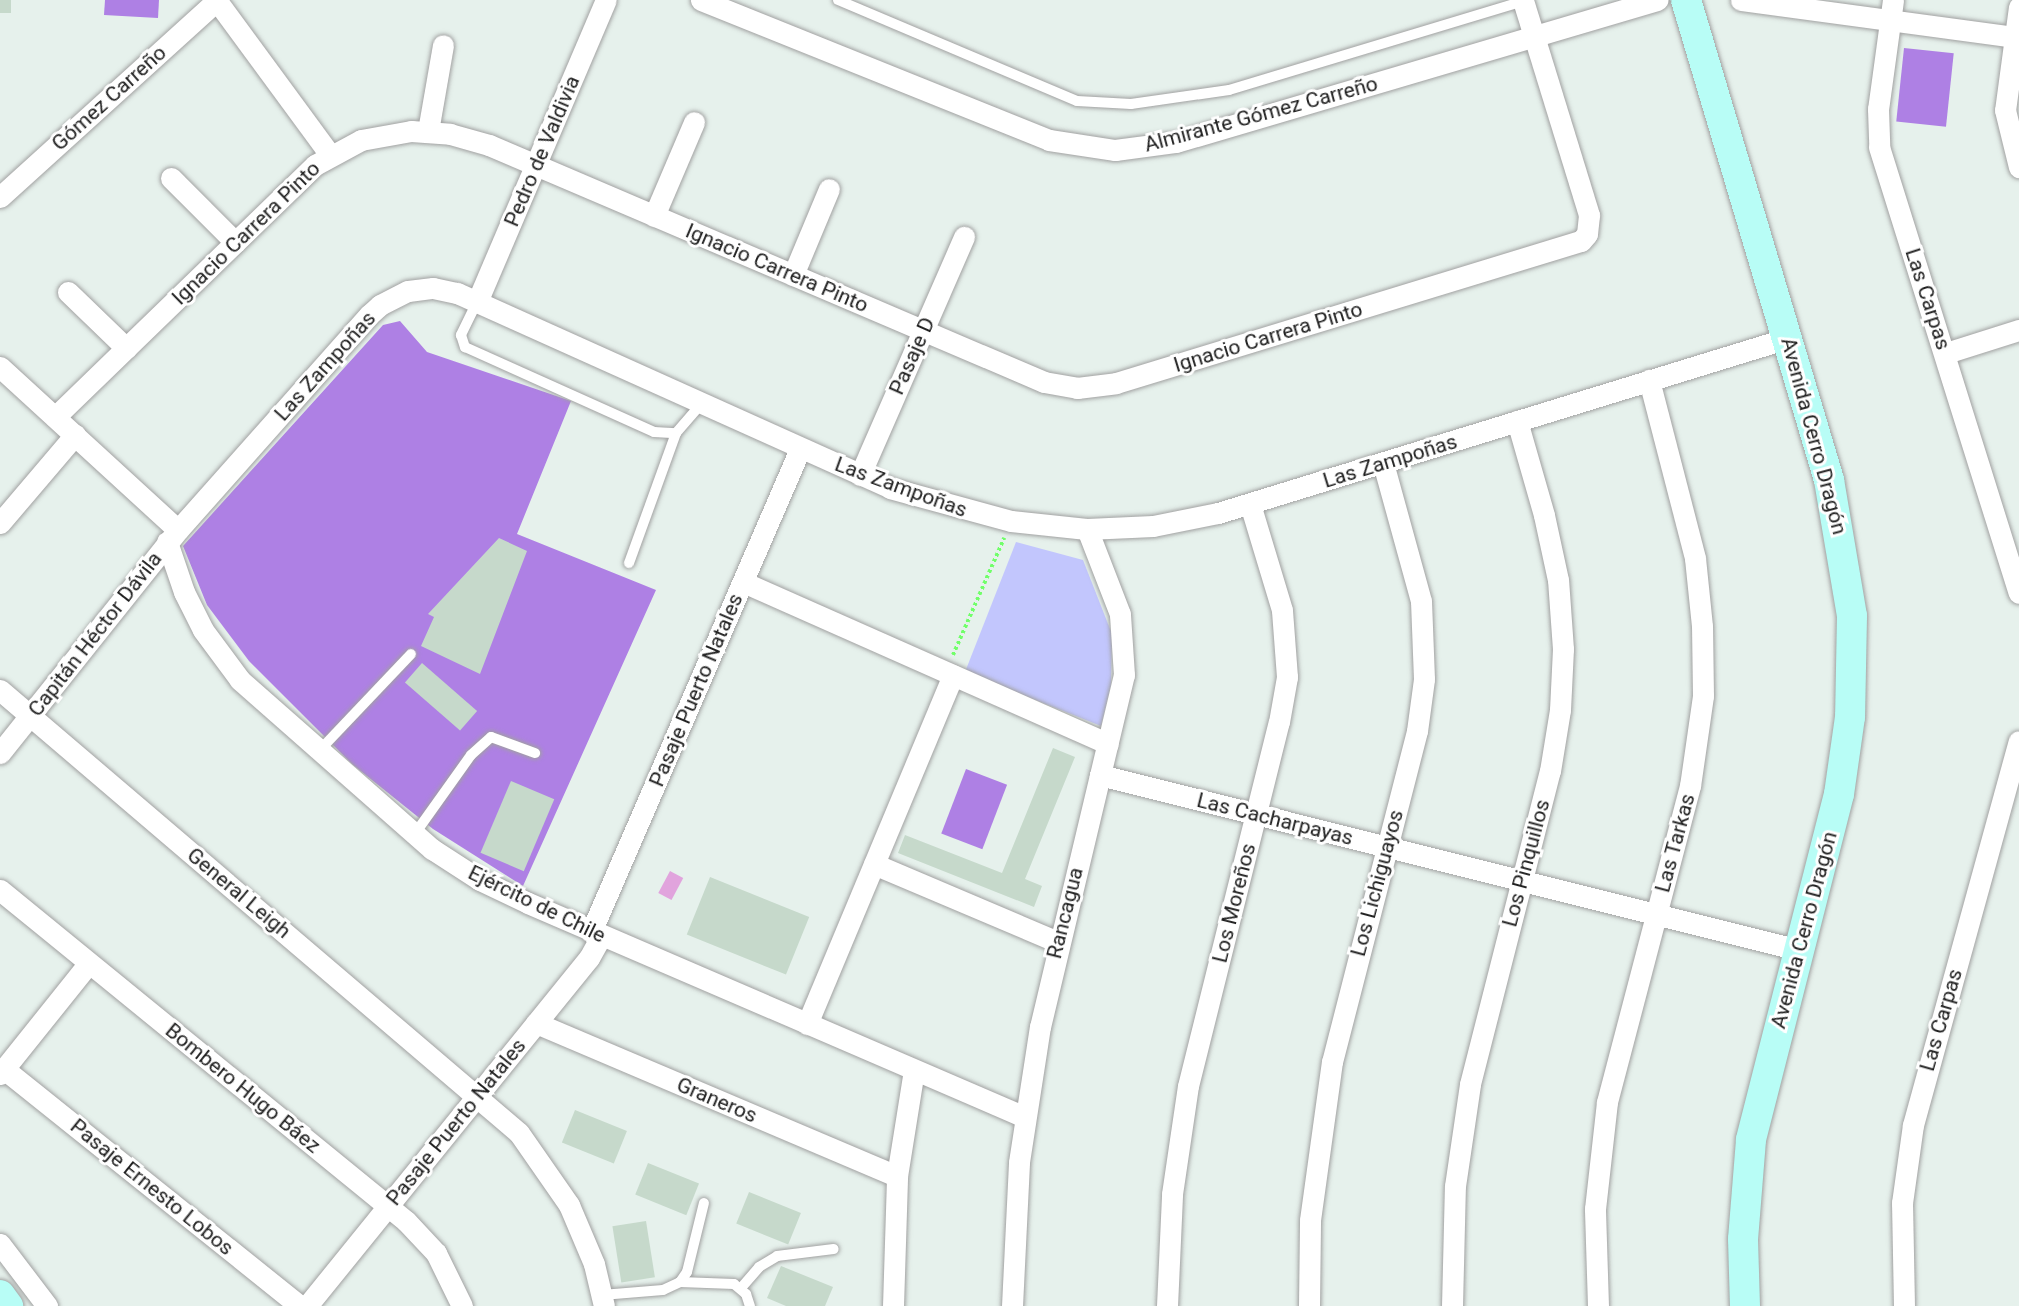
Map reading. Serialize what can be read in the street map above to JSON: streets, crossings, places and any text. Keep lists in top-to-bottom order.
{
  "streets": {
    "street": [
      "Gómez Carreño",
      "Almirante Gómez Carreño",
      "Pedro de Valdivia",
      "Ignacio Carrera Pinto",
      "Las Carpas",
      "Pasaje D",
      "Las Zampoñas",
      "Avenida Cerro Dragón",
      "Capitán Héctor Dávila",
      "Pasaje Puerto Natales",
      "Las Cacharpayas",
      "Las Tarkas",
      "Los Pinquillos",
      "Los Lichiguayos",
      "General Leigh",
      "Los Moreños",
      "Ejército de Chile",
      "Rancagua",
      "Bombero Hugo Báez",
      "Graneros",
      "Pasaje Ernesto Lobos"
    ]
  },
  "crossings": [
    ["Almirante Gómez Carreño", "Ignacio Carrera Pinto"],
    ["Pedro de Valdivia", "Ignacio Carrera Pinto"],
    ["Pedro de Valdivia", "Las Zampoñas"],
    ["Ignacio Carrera Pinto", "Pasaje D"],
    ["Ignacio Carrera Pinto", "Ejército de Chile"],
    ["Pasaje D", "Las Zampoñas"],
    ["Las Zampoñas", "Avenida Cerro Dragón"],
    ["Las Zampoñas", "Capitán Héctor Dávila"],
    ["Las Zampoñas", "Pasaje Puerto Natales"],
    ["Las Zampoñas", "Las Tarkas"],
    ["Las Zampoñas", "Los Pinquillos"],
    ["Las Zampoñas", "Los Lichiguayos"],
    ["Las Zampoñas", "Los Moreños"],
    ["Las Zampoñas", "Ejército de Chile"],
    ["Las Zampoñas", "Rancagua"],
    ["Avenida Cerro Dragón", "Las Cacharpayas"],
    ["Capitán Héctor Dávila", "General Leigh"],
    ["Capitán Héctor Dávila", "Ejército de Chile"],
    ["Pasaje Puerto Natales", "General Leigh"],
    ["Pasaje Puerto Natales", "Ejército de Chile"],
    ["Pasaje Puerto Natales", "Bombero Hugo Báez"],
    ["Pasaje Puerto Natales", "Graneros"],
    ["Las Cacharpayas", "Las Tarkas"],
    ["Las Cacharpayas", "Los Pinquillos"],
    ["Las Cacharpayas", "Los Lichiguayos"],
    ["Las Cacharpayas", "Los Moreños"],
    ["Las Cacharpayas", "Rancagua"],
    ["Ejército de Chile", "Rancagua"]
  ]
}
